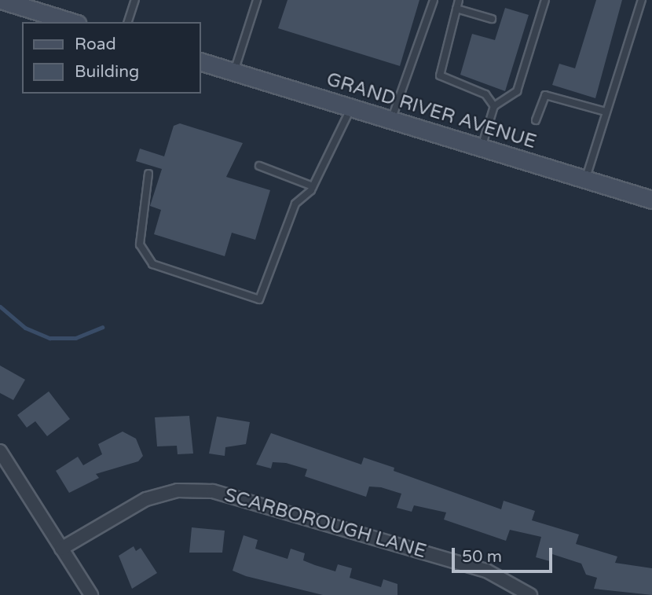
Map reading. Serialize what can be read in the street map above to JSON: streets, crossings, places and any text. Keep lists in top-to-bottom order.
{
  "streets": {
    "main road": ["GRAND RIVER AVENUE"],
    "street": ["SCARBOROUGH LANE"]
  },
  "legend": ["Road", "Building"],
  "scale_bar": "50 m"
}
